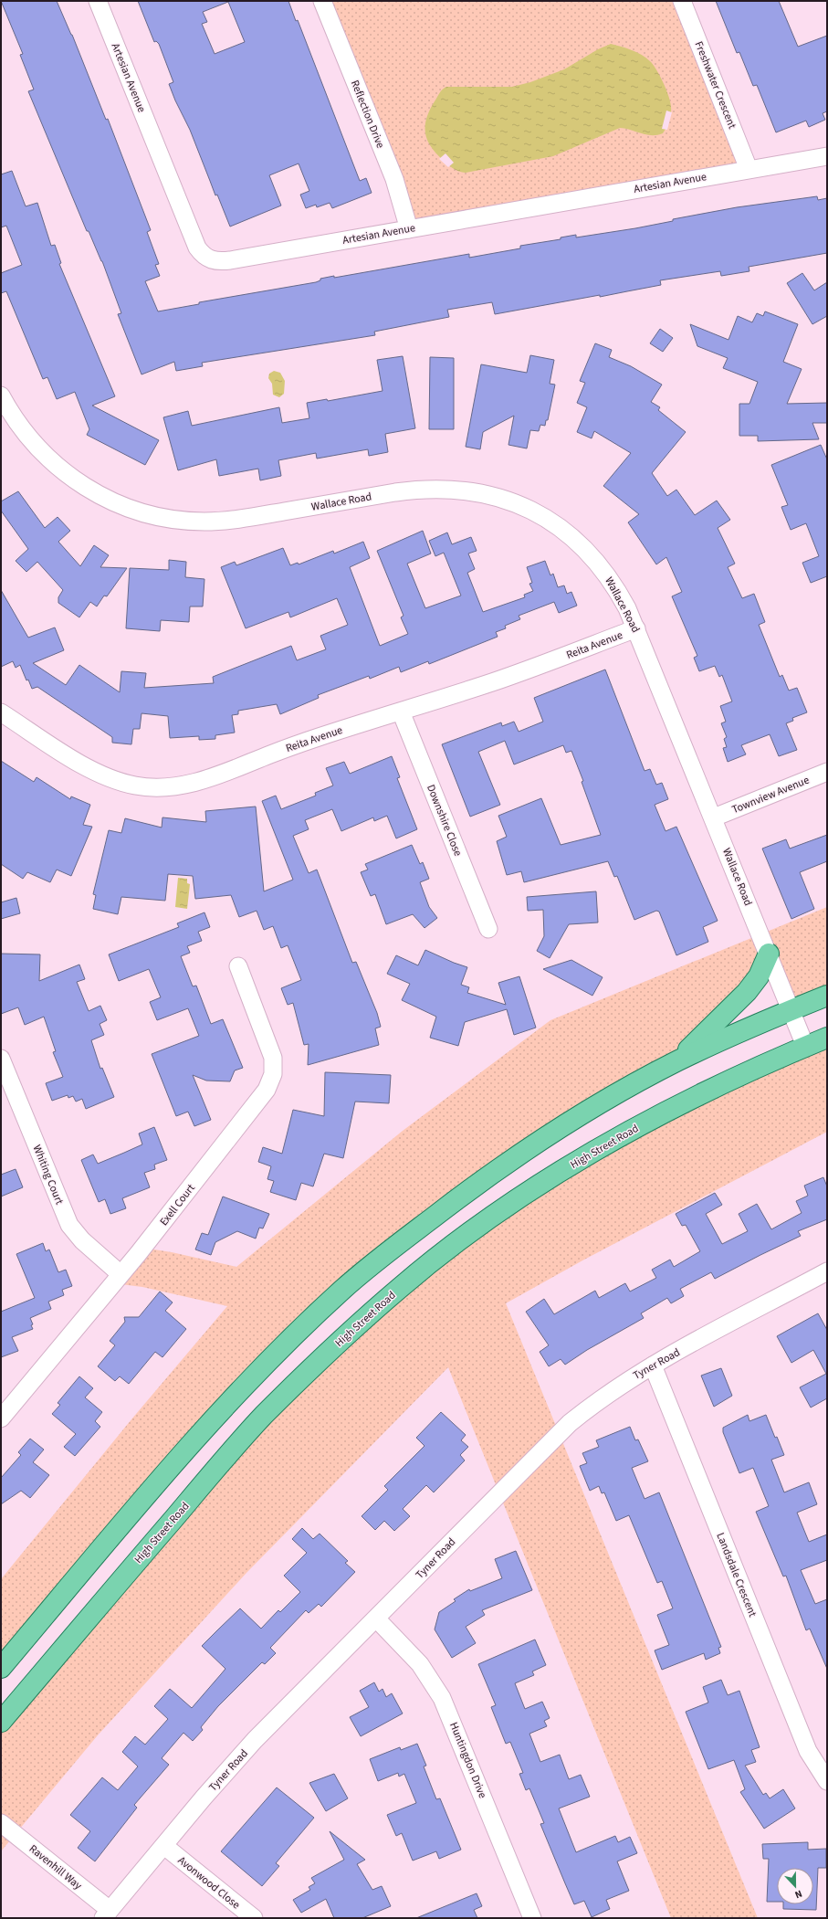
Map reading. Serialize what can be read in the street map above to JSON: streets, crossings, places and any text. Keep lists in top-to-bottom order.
{
  "streets": {
    "main road": ["High Street Road"],
    "street": [
      "Artesian Avenue",
      "Freshwater Crescent",
      "Reflection Drive",
      "Wallace Road",
      "Reita Avenue",
      "Townview Avenue",
      "Downshire Close",
      "Whiting Court",
      "Exell Court",
      "Tyner Road",
      "Landsdale Crescent",
      "Huntingdon Drive",
      "Ravenhill Way",
      "Avonwood Close"
    ]
  },
  "crossings": [
    ["Artesian Avenue", "Freshwater Crescent"],
    ["Artesian Avenue", "Reflection Drive"],
    ["Wallace Road", "Reita Avenue"],
    ["Wallace Road", "Townview Avenue"],
    ["Wallace Road", "High Street Road"],
    ["Reita Avenue", "Downshire Close"],
    ["Whiting Court", "Exell Court"],
    ["Tyner Road", "Landsdale Crescent"],
    ["Tyner Road", "Huntingdon Drive"],
    ["Tyner Road", "Ravenhill Way"],
    ["Tyner Road", "Avonwood Close"]
  ],
  "north": "bottom"
}
